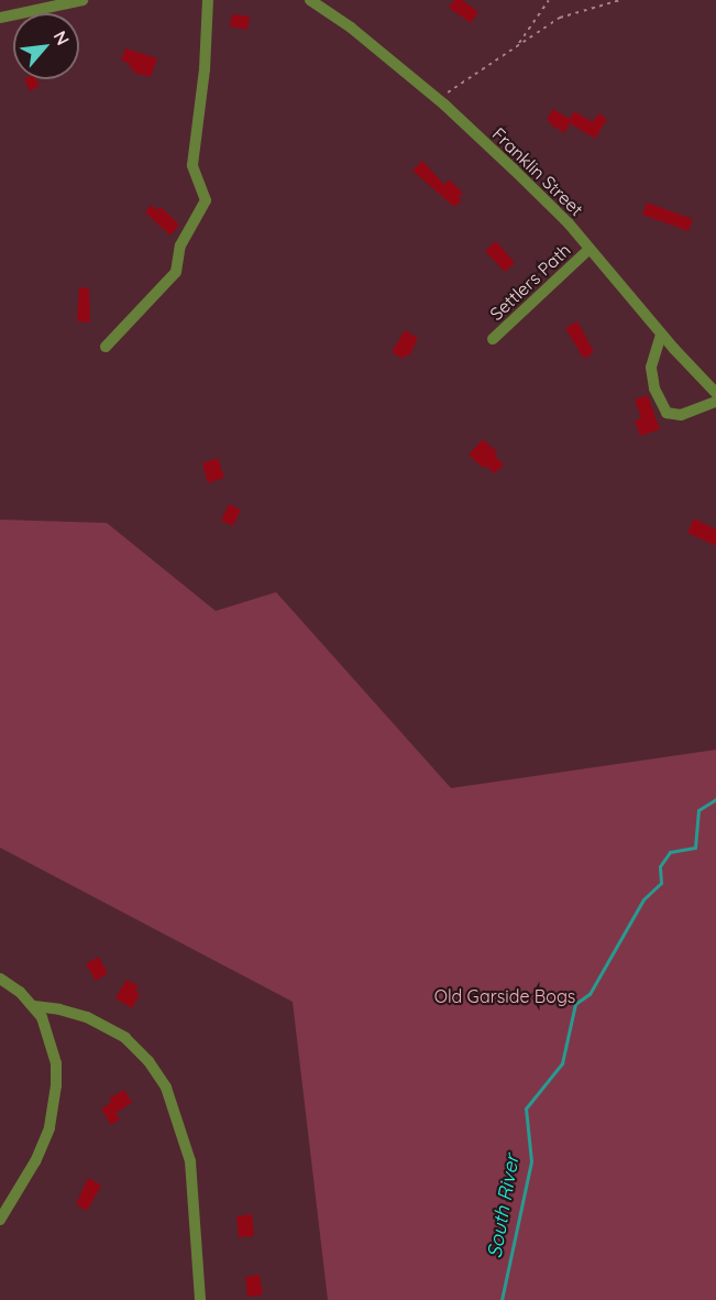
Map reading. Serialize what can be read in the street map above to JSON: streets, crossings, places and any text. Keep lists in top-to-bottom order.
{
  "streets": {
    "street": ["Franklin Street", "Settlers Path"]
  },
  "crossings": [
    ["Franklin Street", "Settlers Path"]
  ],
  "water": ["South River"],
  "parks": ["Old Garside Bogs"],
  "north": "top right"
}
